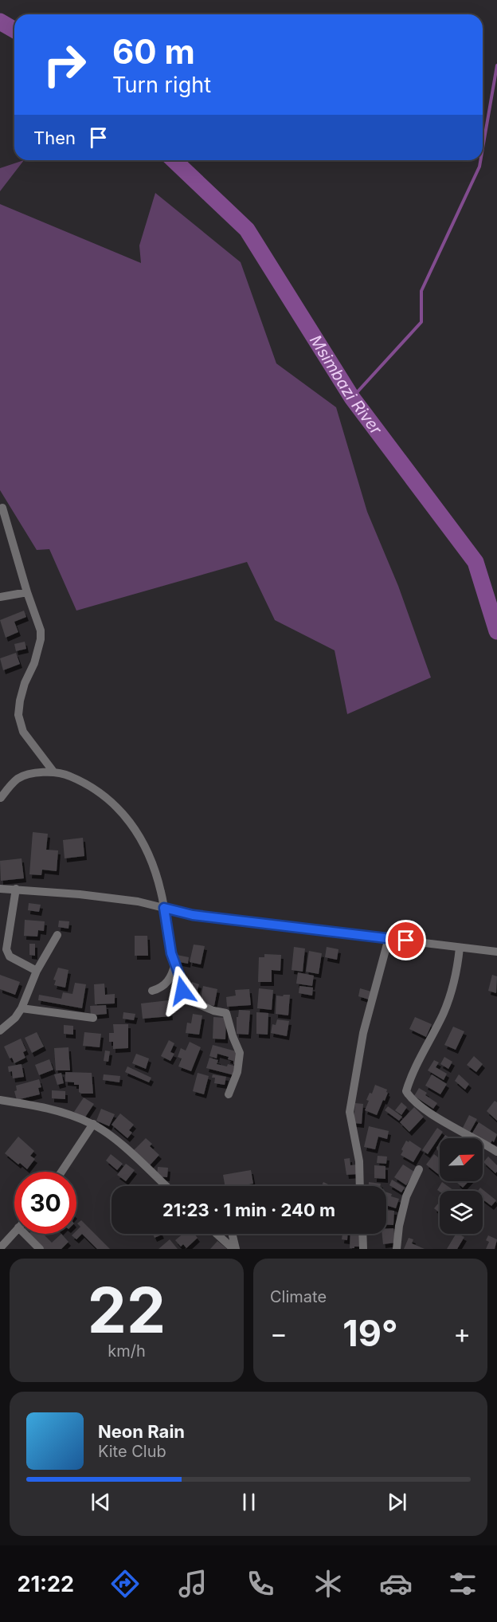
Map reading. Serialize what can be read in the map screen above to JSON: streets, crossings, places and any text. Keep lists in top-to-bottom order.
{
  "water": ["Msimbazi River"],
  "north": "top right",
  "page": {
    "turn": ["60 m", "Turn right"],
    "then": "Then",
    "limit": "30",
    "trip": "21:23 · 1 min · 240 m",
    "tile": [
      ["22", "km/h"],
      "Climate"
    ],
    "heat": ["−", "19°", "+"],
    "song": ["Neon Rain", "Kite Club"],
    "tabs": "21:22"
  }
}
